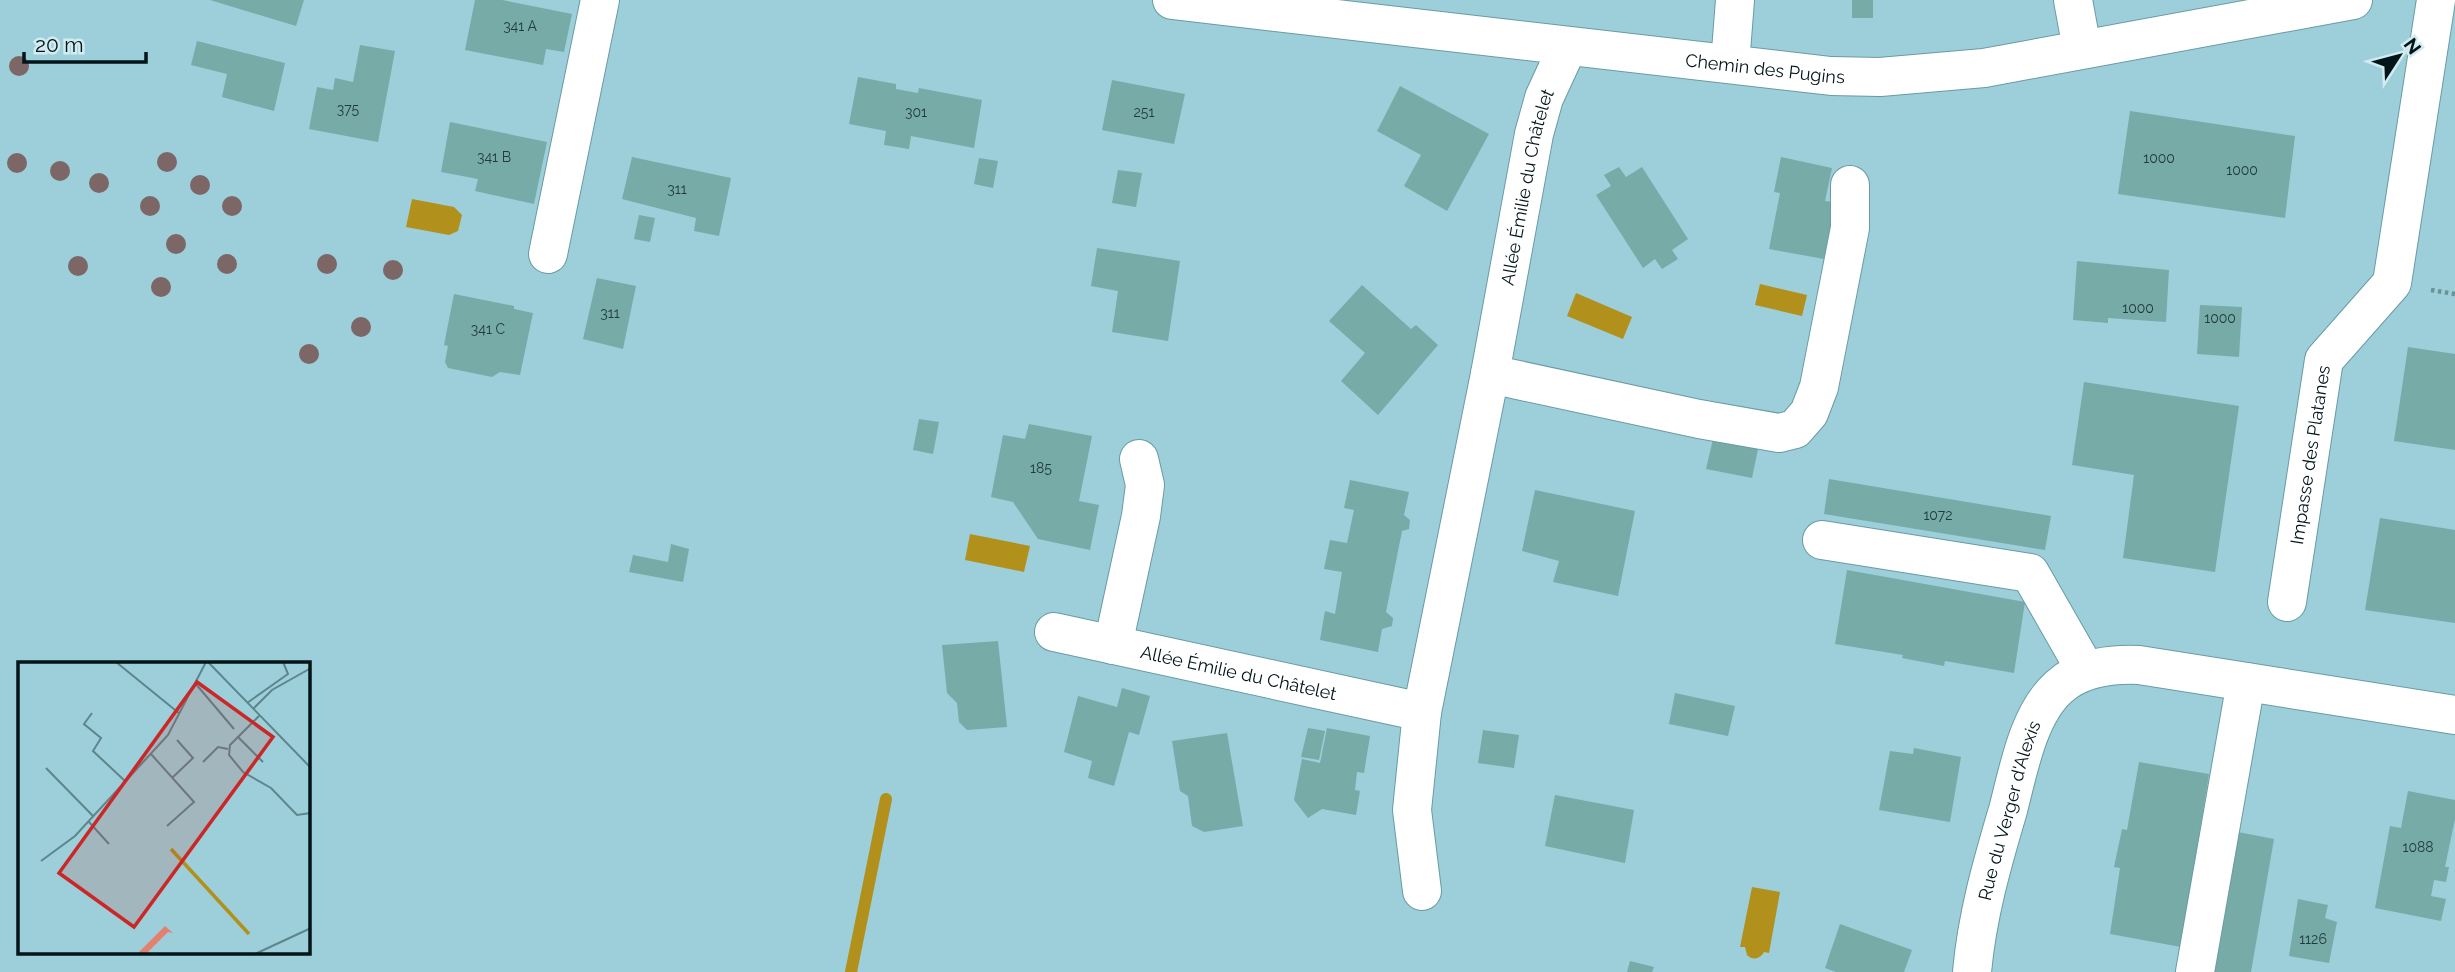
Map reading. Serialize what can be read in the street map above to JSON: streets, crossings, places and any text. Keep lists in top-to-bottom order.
{
  "streets": {
    "street": [
      "Chemin des Pugins",
      "Allée Émilie du Châtelet",
      "Impasse des Platanes",
      "Rue du Verger d'Alexis"
    ]
  },
  "crossings": [
    ["Chemin des Pugins", "Allée Émilie du Châtelet"]
  ],
  "house_numbers": [
    "341 A",
    "375",
    "301",
    "251",
    "341 B",
    "1000",
    "1000",
    "311",
    "1000",
    "311",
    "1000",
    "341 C",
    "185",
    "1072",
    "1088",
    "1126"
  ],
  "scale_bar": "20 m",
  "north": "top right"
}
